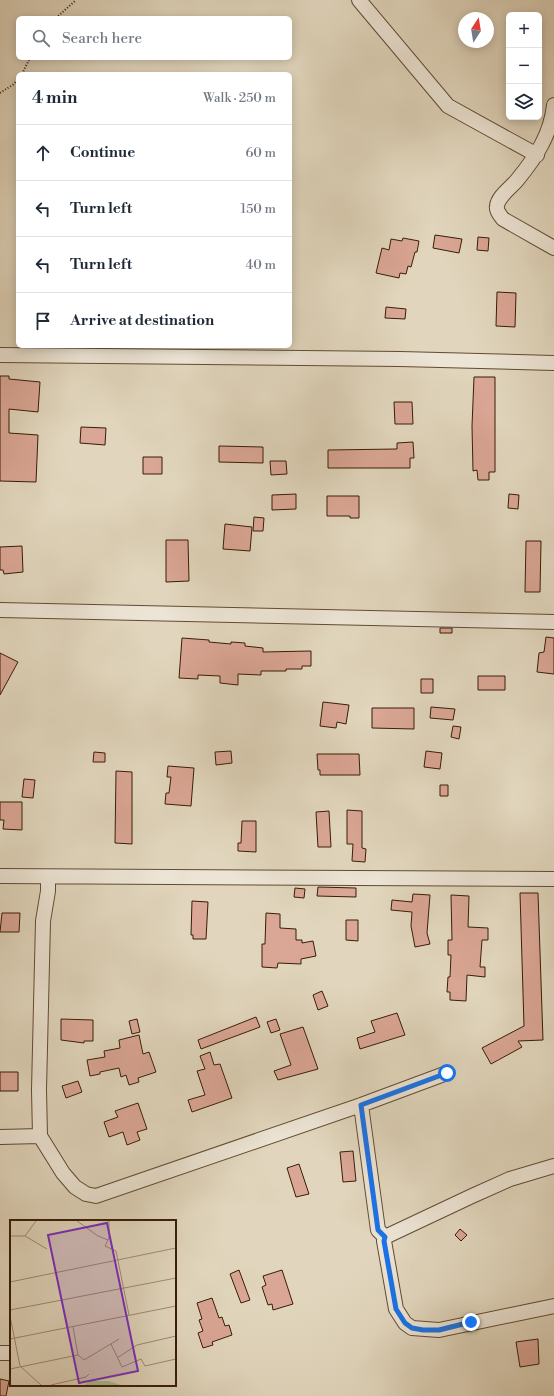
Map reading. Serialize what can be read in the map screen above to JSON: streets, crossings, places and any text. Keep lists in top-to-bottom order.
{
  "north": "top",
  "page": {
    "map_buttons": ["+", "−"],
    "search": "Search here",
    "heading": ["4 min", "Walk · 250 m"],
    "list": [
      ["Continue", "60 m"],
      ["Turn left", "150 m"],
      ["Turn left", "40 m"],
      "Arrive at destination"
    ]
  }
}
